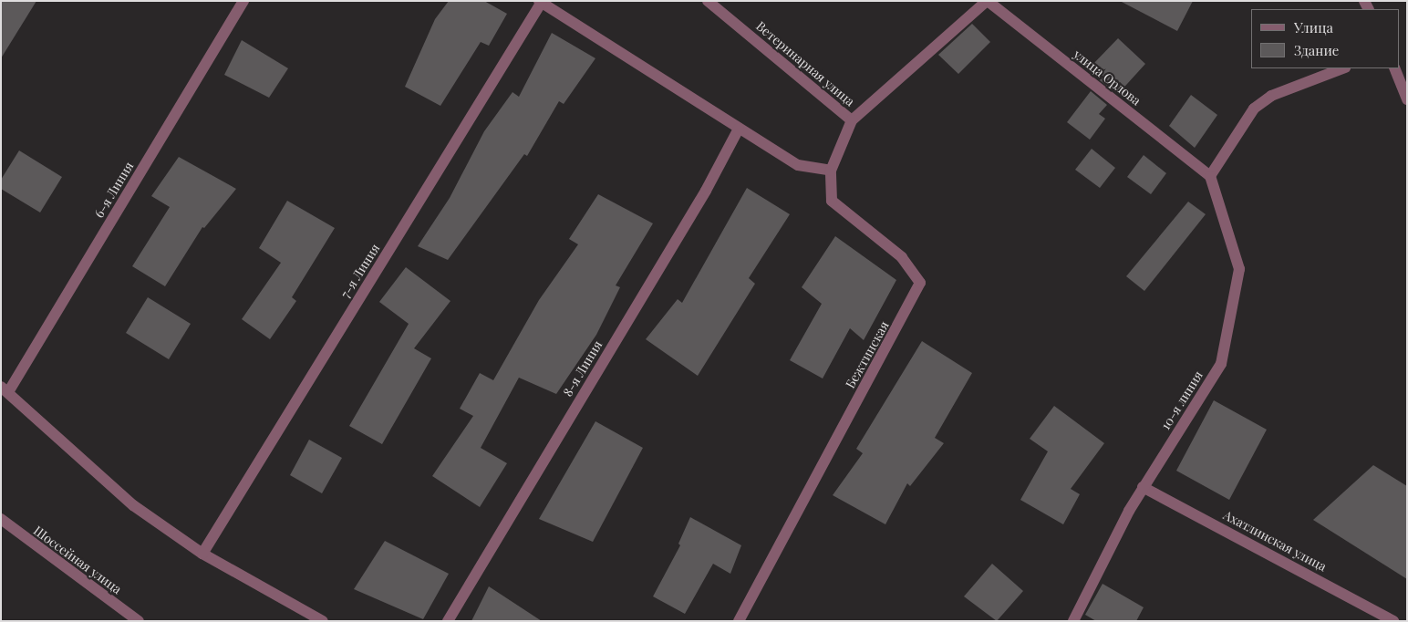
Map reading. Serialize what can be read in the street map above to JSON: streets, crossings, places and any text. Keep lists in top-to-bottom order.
{
  "streets": {
    "street": [
      "Ветеринарная улица",
      "улица Орлова",
      "6-я Линия",
      "7-я Линия",
      "Бежтинская",
      "8-я Линия",
      "10-я линия",
      "Ахатлинская улица",
      "Шоссейная улица"
    ]
  },
  "crossings": [
    ["Ветеринарная улица", "улица Орлова"],
    ["Ветеринарная улица", "Бежтинская"],
    ["улица Орлова", "10-я линия"],
    ["10-я линия", "Ахатлинская улица"]
  ],
  "legend": ["Улица", "Здание"]
}
